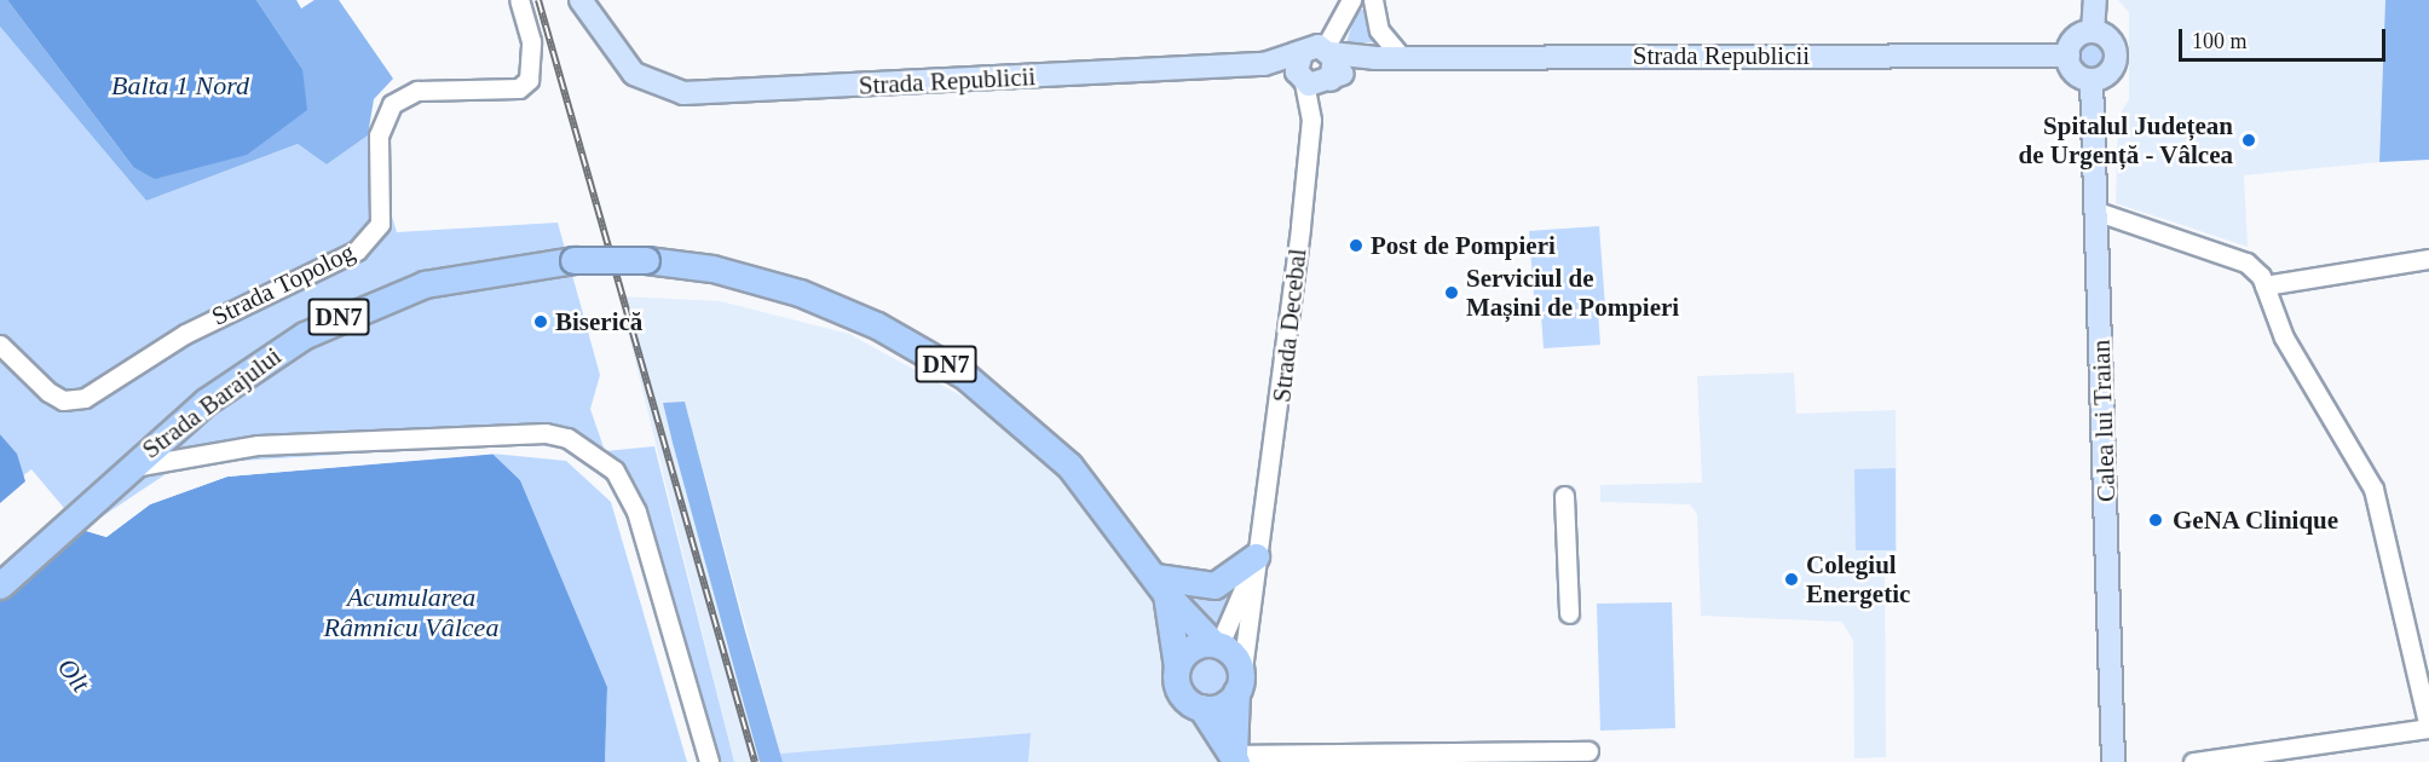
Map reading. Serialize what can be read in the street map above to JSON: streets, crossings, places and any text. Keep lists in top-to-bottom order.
{
  "streets": {
    "highway": ["DN7", "Strada Barajului"],
    "main road": ["Strada Republicii", "Calea lui Traian"],
    "street": ["Strada Topolog", "Strada Decebal"]
  },
  "crossings": [
    ["Strada Republicii", "Strada Decebal"],
    ["Strada Republicii", "Calea lui Traian"],
    ["DN7", "Strada Decebal"],
    ["DN7", "Strada Barajului"],
    ["Strada Decebal", "Strada Barajului"]
  ],
  "water": ["Balta 1 Nord", "Acumularea Râmnicu Vâlcea", "Olt"],
  "places": [
    "Spitalul Județean de Urgență - Vâlcea",
    "Post de Pompieri",
    "Serviciul de Mașini de Pompieri",
    "Biserică",
    "GeNA Clinique",
    "Colegiul Energetic"
  ],
  "scale_bar": "100 m"
}
